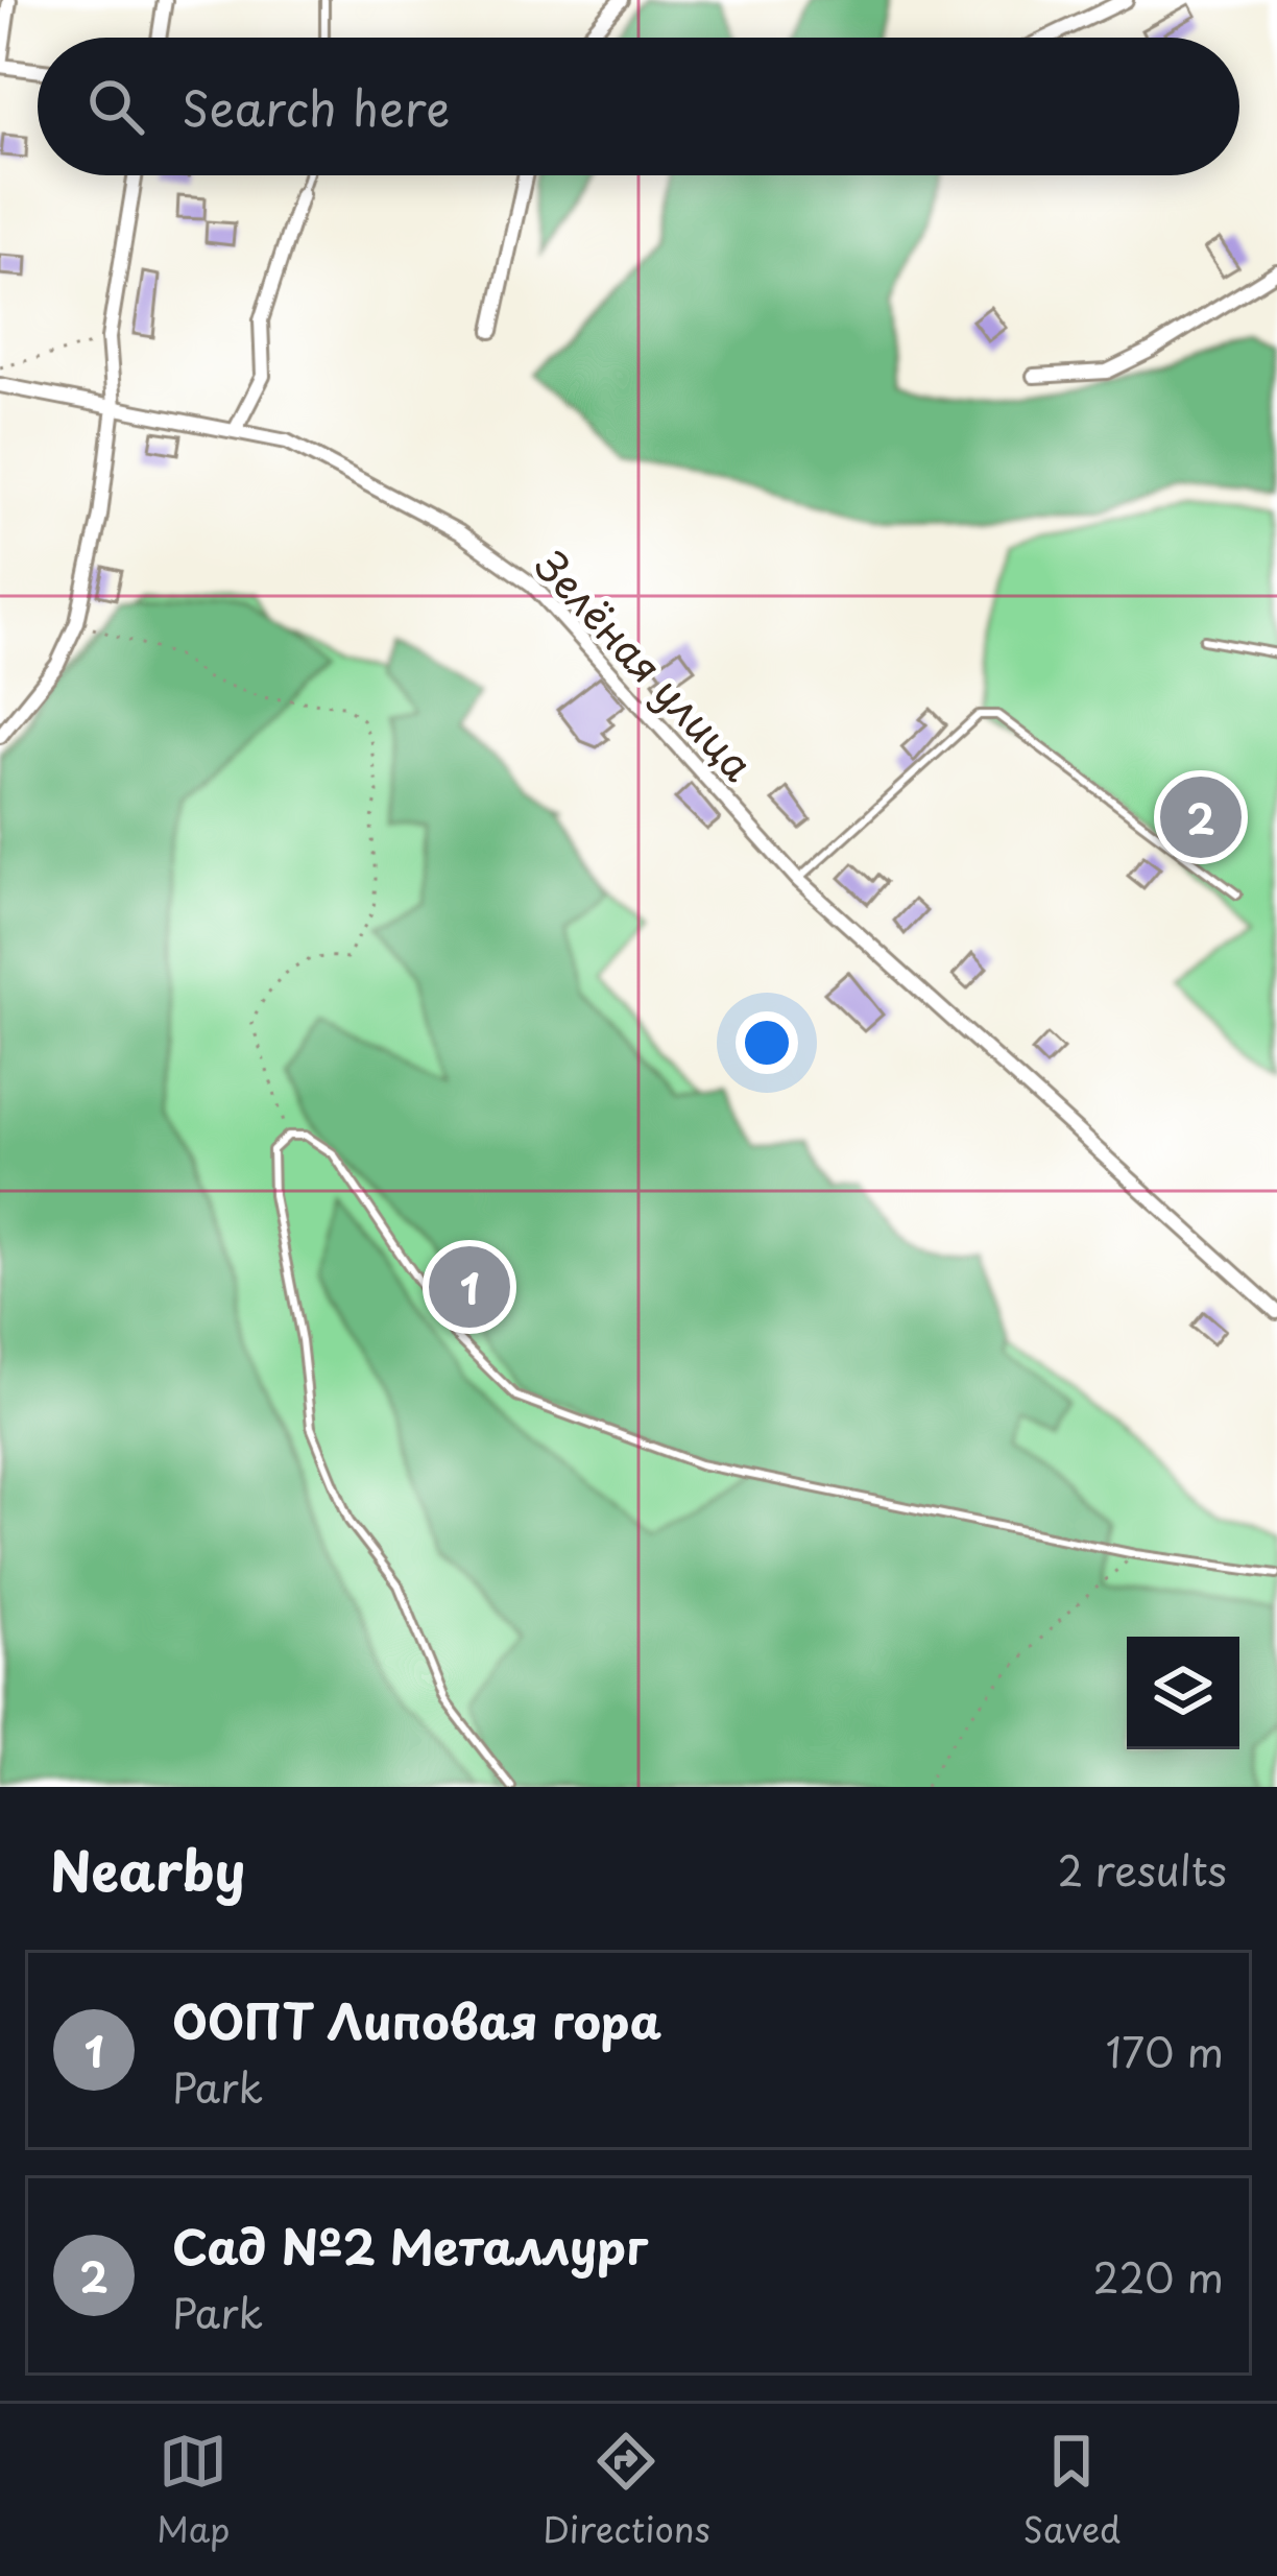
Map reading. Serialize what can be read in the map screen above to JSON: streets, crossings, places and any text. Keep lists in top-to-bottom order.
{
  "streets": {
    "street": ["Зелёная улица"]
  },
  "page": {
    "search": "Search here",
    "pins": ["2", "1"],
    "heading": ["Nearby", "2 results"],
    "list": [
      {
        "mark": "1",
        "name": "ООПТ Липовая гора",
        "note": "Park",
        "value": "170 m"
      },
      {
        "mark": "2",
        "name": "Сад №2 Металлург",
        "note": "Park",
        "value": "220 m"
      }
    ],
    "nav": ["Map", "Directions", "Saved"]
  }
}
